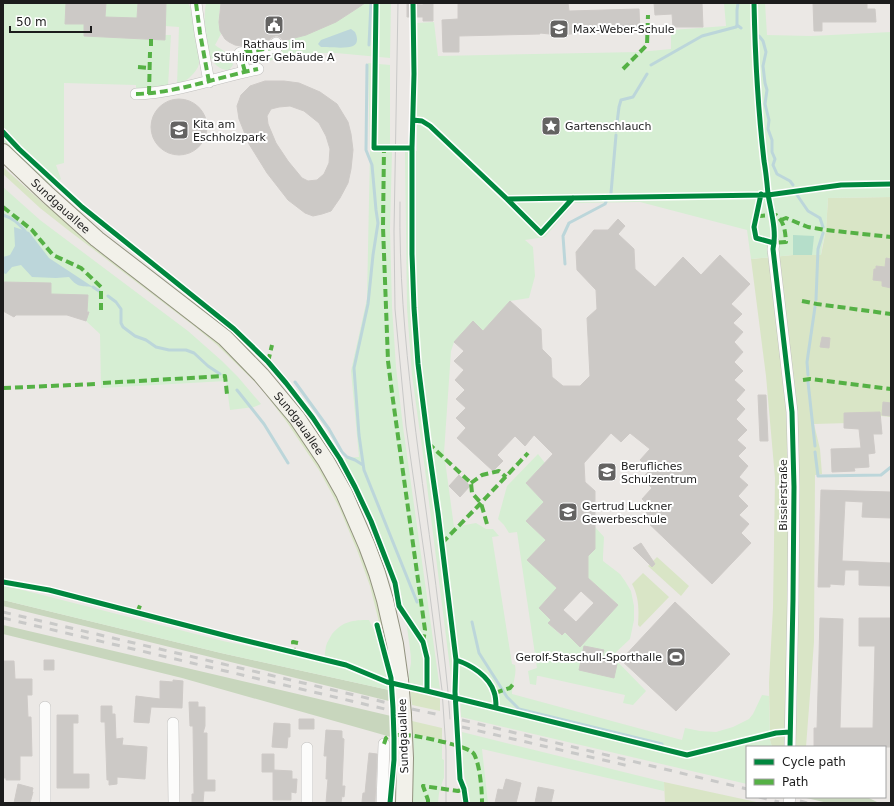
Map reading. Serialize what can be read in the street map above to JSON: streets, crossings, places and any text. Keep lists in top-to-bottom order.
{
  "streets": {
    "street": ["Sundgauallee", "Bissierstraße"]
  },
  "places": {
    "public building": ["Rathaus im Stühlinger Gebäude A"],
    "school or university": [
      "Max-Weber-Schule",
      "Kita am Eschholzpark",
      "Berufliches Schulzentrum",
      "Gertrud Luckner Gewerbeschule"
    ],
    "place": ["Gartenschlauch"],
    "sports": ["Gerolf-Staschull-Sporthalle"]
  },
  "legend": ["Cycle path", "Path"],
  "scale_bar": "50 m"
}
